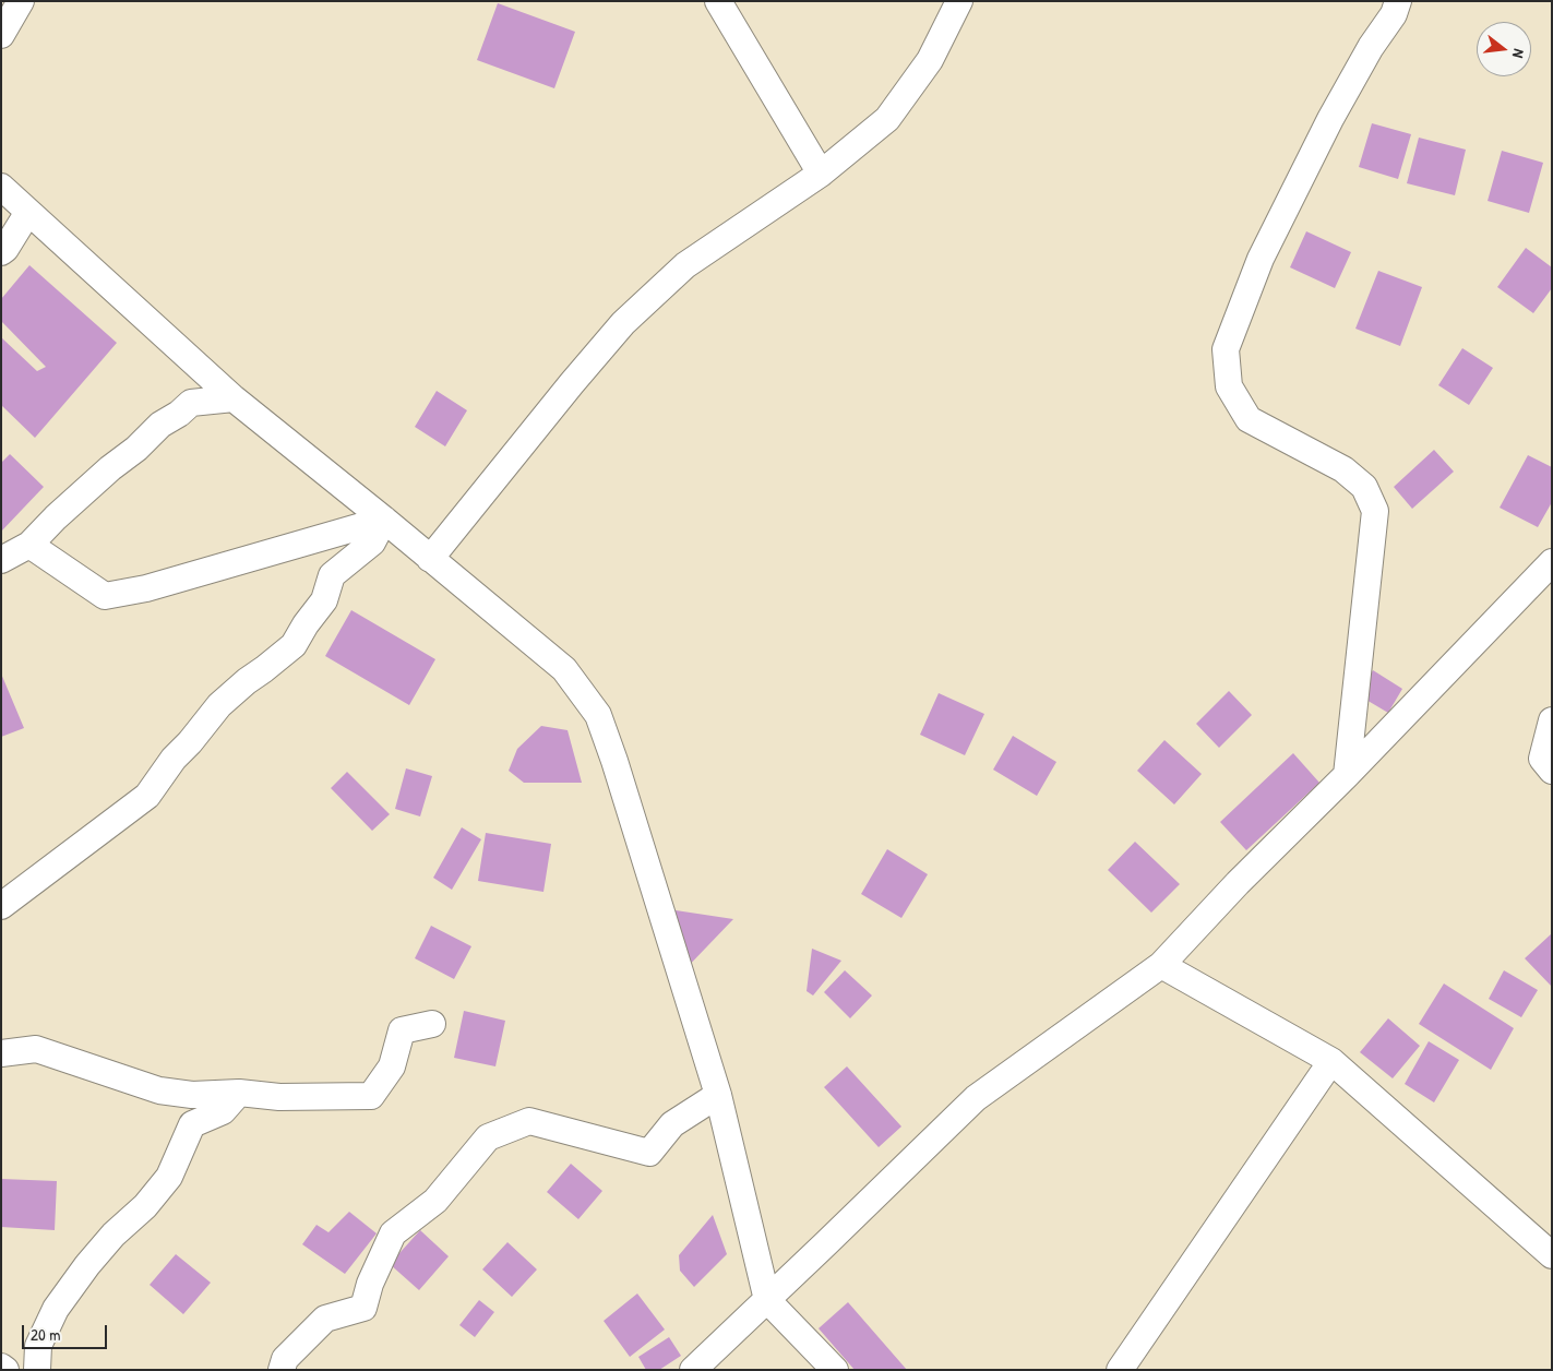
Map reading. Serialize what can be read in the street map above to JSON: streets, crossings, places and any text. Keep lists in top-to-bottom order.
{
  "scale_bar": "20 m",
  "north": "right"
}
